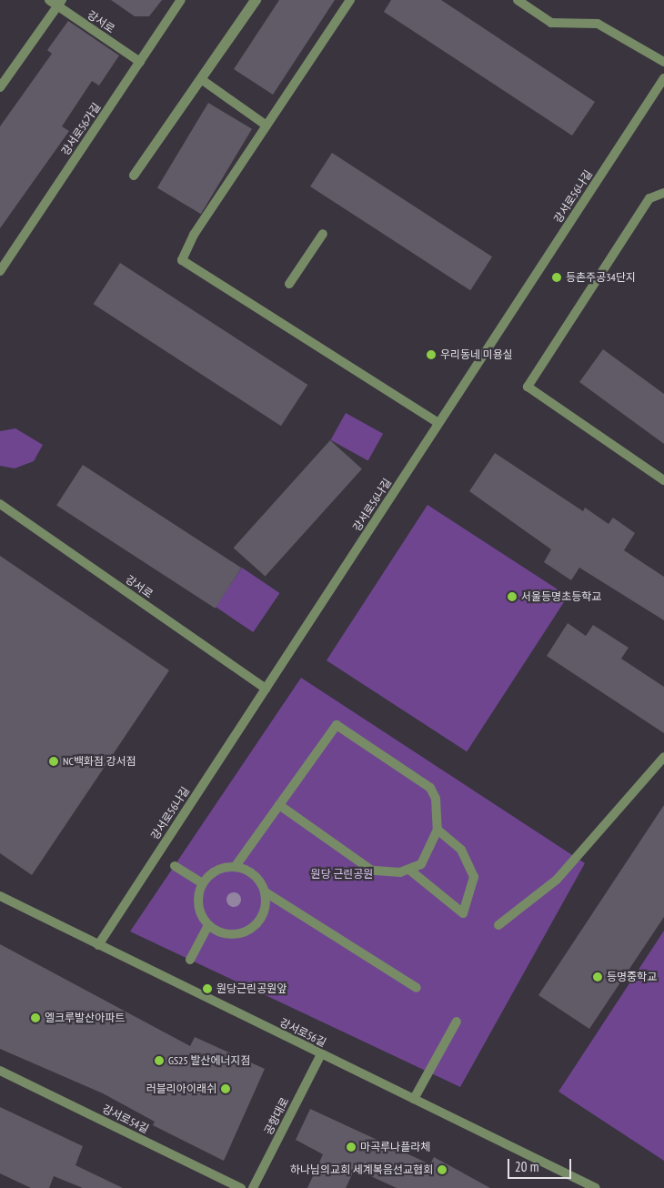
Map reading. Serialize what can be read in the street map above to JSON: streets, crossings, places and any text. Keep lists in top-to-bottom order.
{
  "streets": {
    "street": [
      "강서로",
      "강서로56가길",
      "강서로56나길",
      "강서로56길",
      "공항대로",
      "강서로54길"
    ]
  },
  "crossings": [
    ["강서로", "강서로56가길"],
    ["강서로", "강서로56나길"],
    ["강서로56나길", "강서로56길"],
    ["강서로56길", "공항대로"]
  ],
  "parks": ["원당 근린공원"],
  "places": [
    "등촌주공34단지",
    "우리동네 미용실",
    "서울등명초등학교",
    "NC백화점 강서점",
    "등명중학교",
    "원당근린공원앞",
    "엘크루발산아파트",
    "GS25 발산에너지점",
    "러블리아이래쉬",
    "마곡루나플라체",
    "하나님의교회 세계복음선교협회"
  ],
  "scale_bar": "20 m"
}
